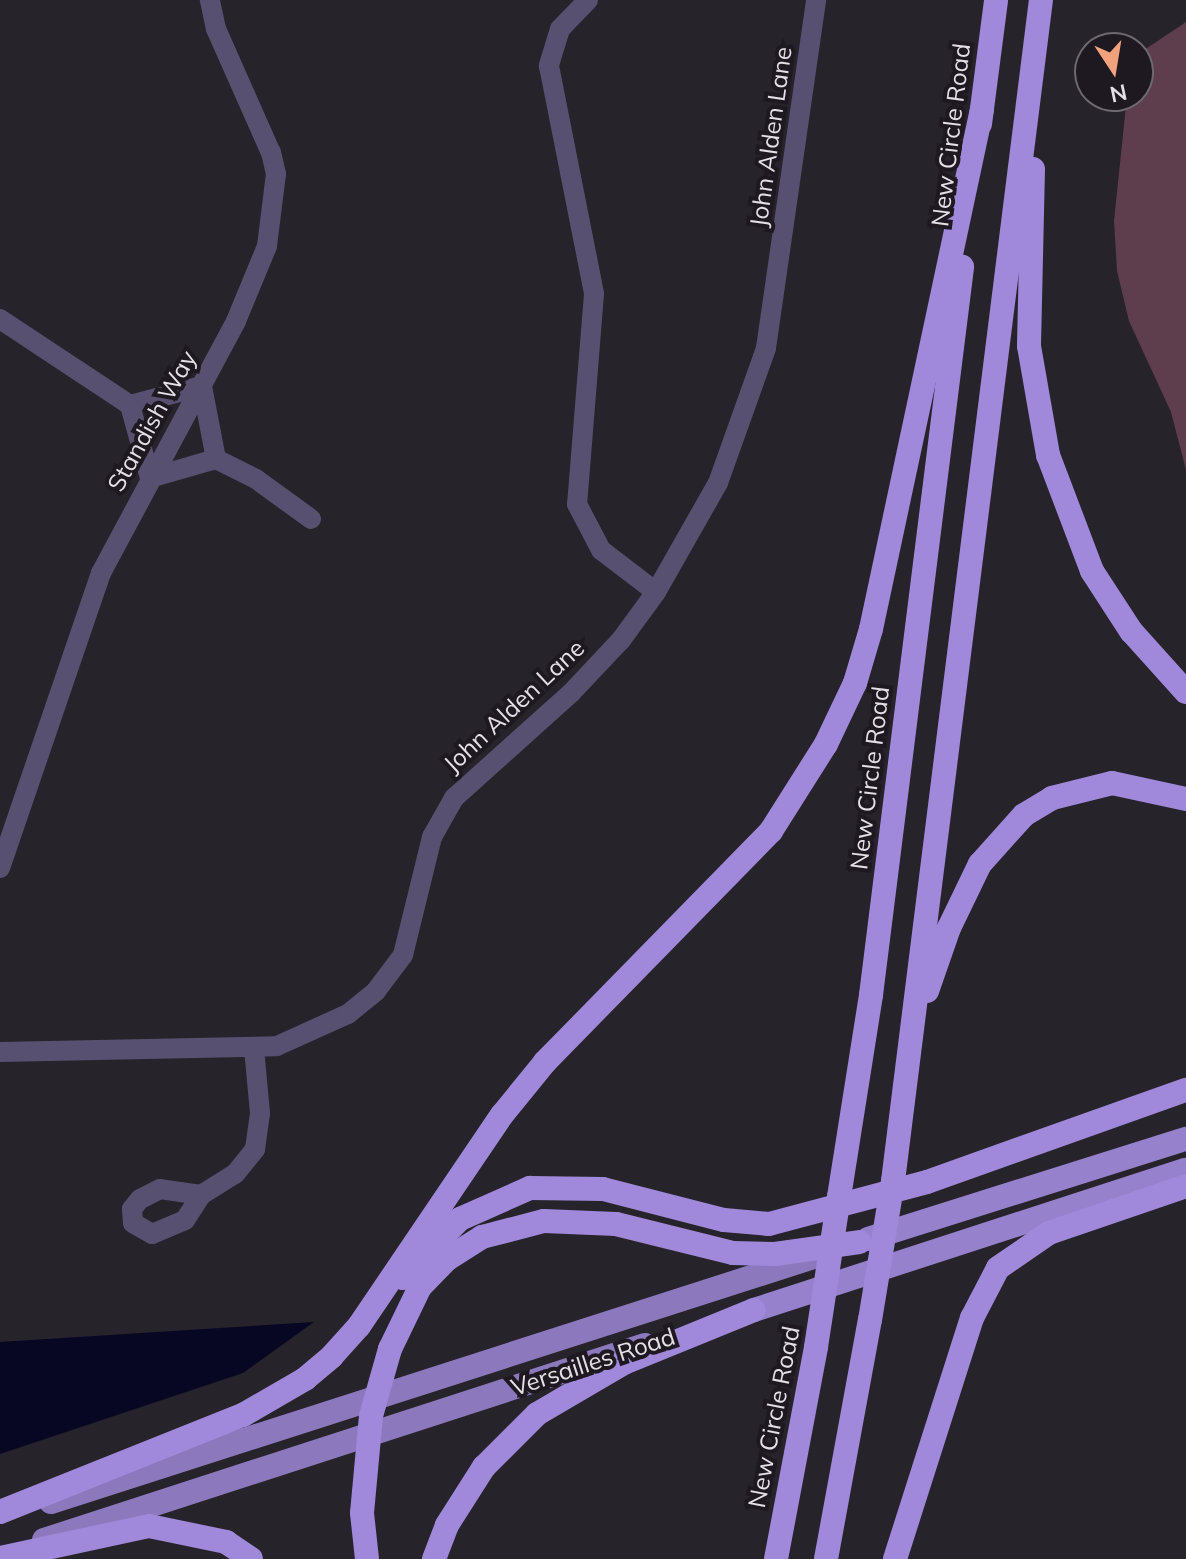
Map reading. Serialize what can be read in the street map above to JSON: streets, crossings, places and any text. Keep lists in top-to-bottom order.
{
  "streets": {
    "highway": ["New Circle Road", "Versailles Road"],
    "street": ["John Alden Lane", "Standish Way"]
  },
  "north": "bottom"
}
